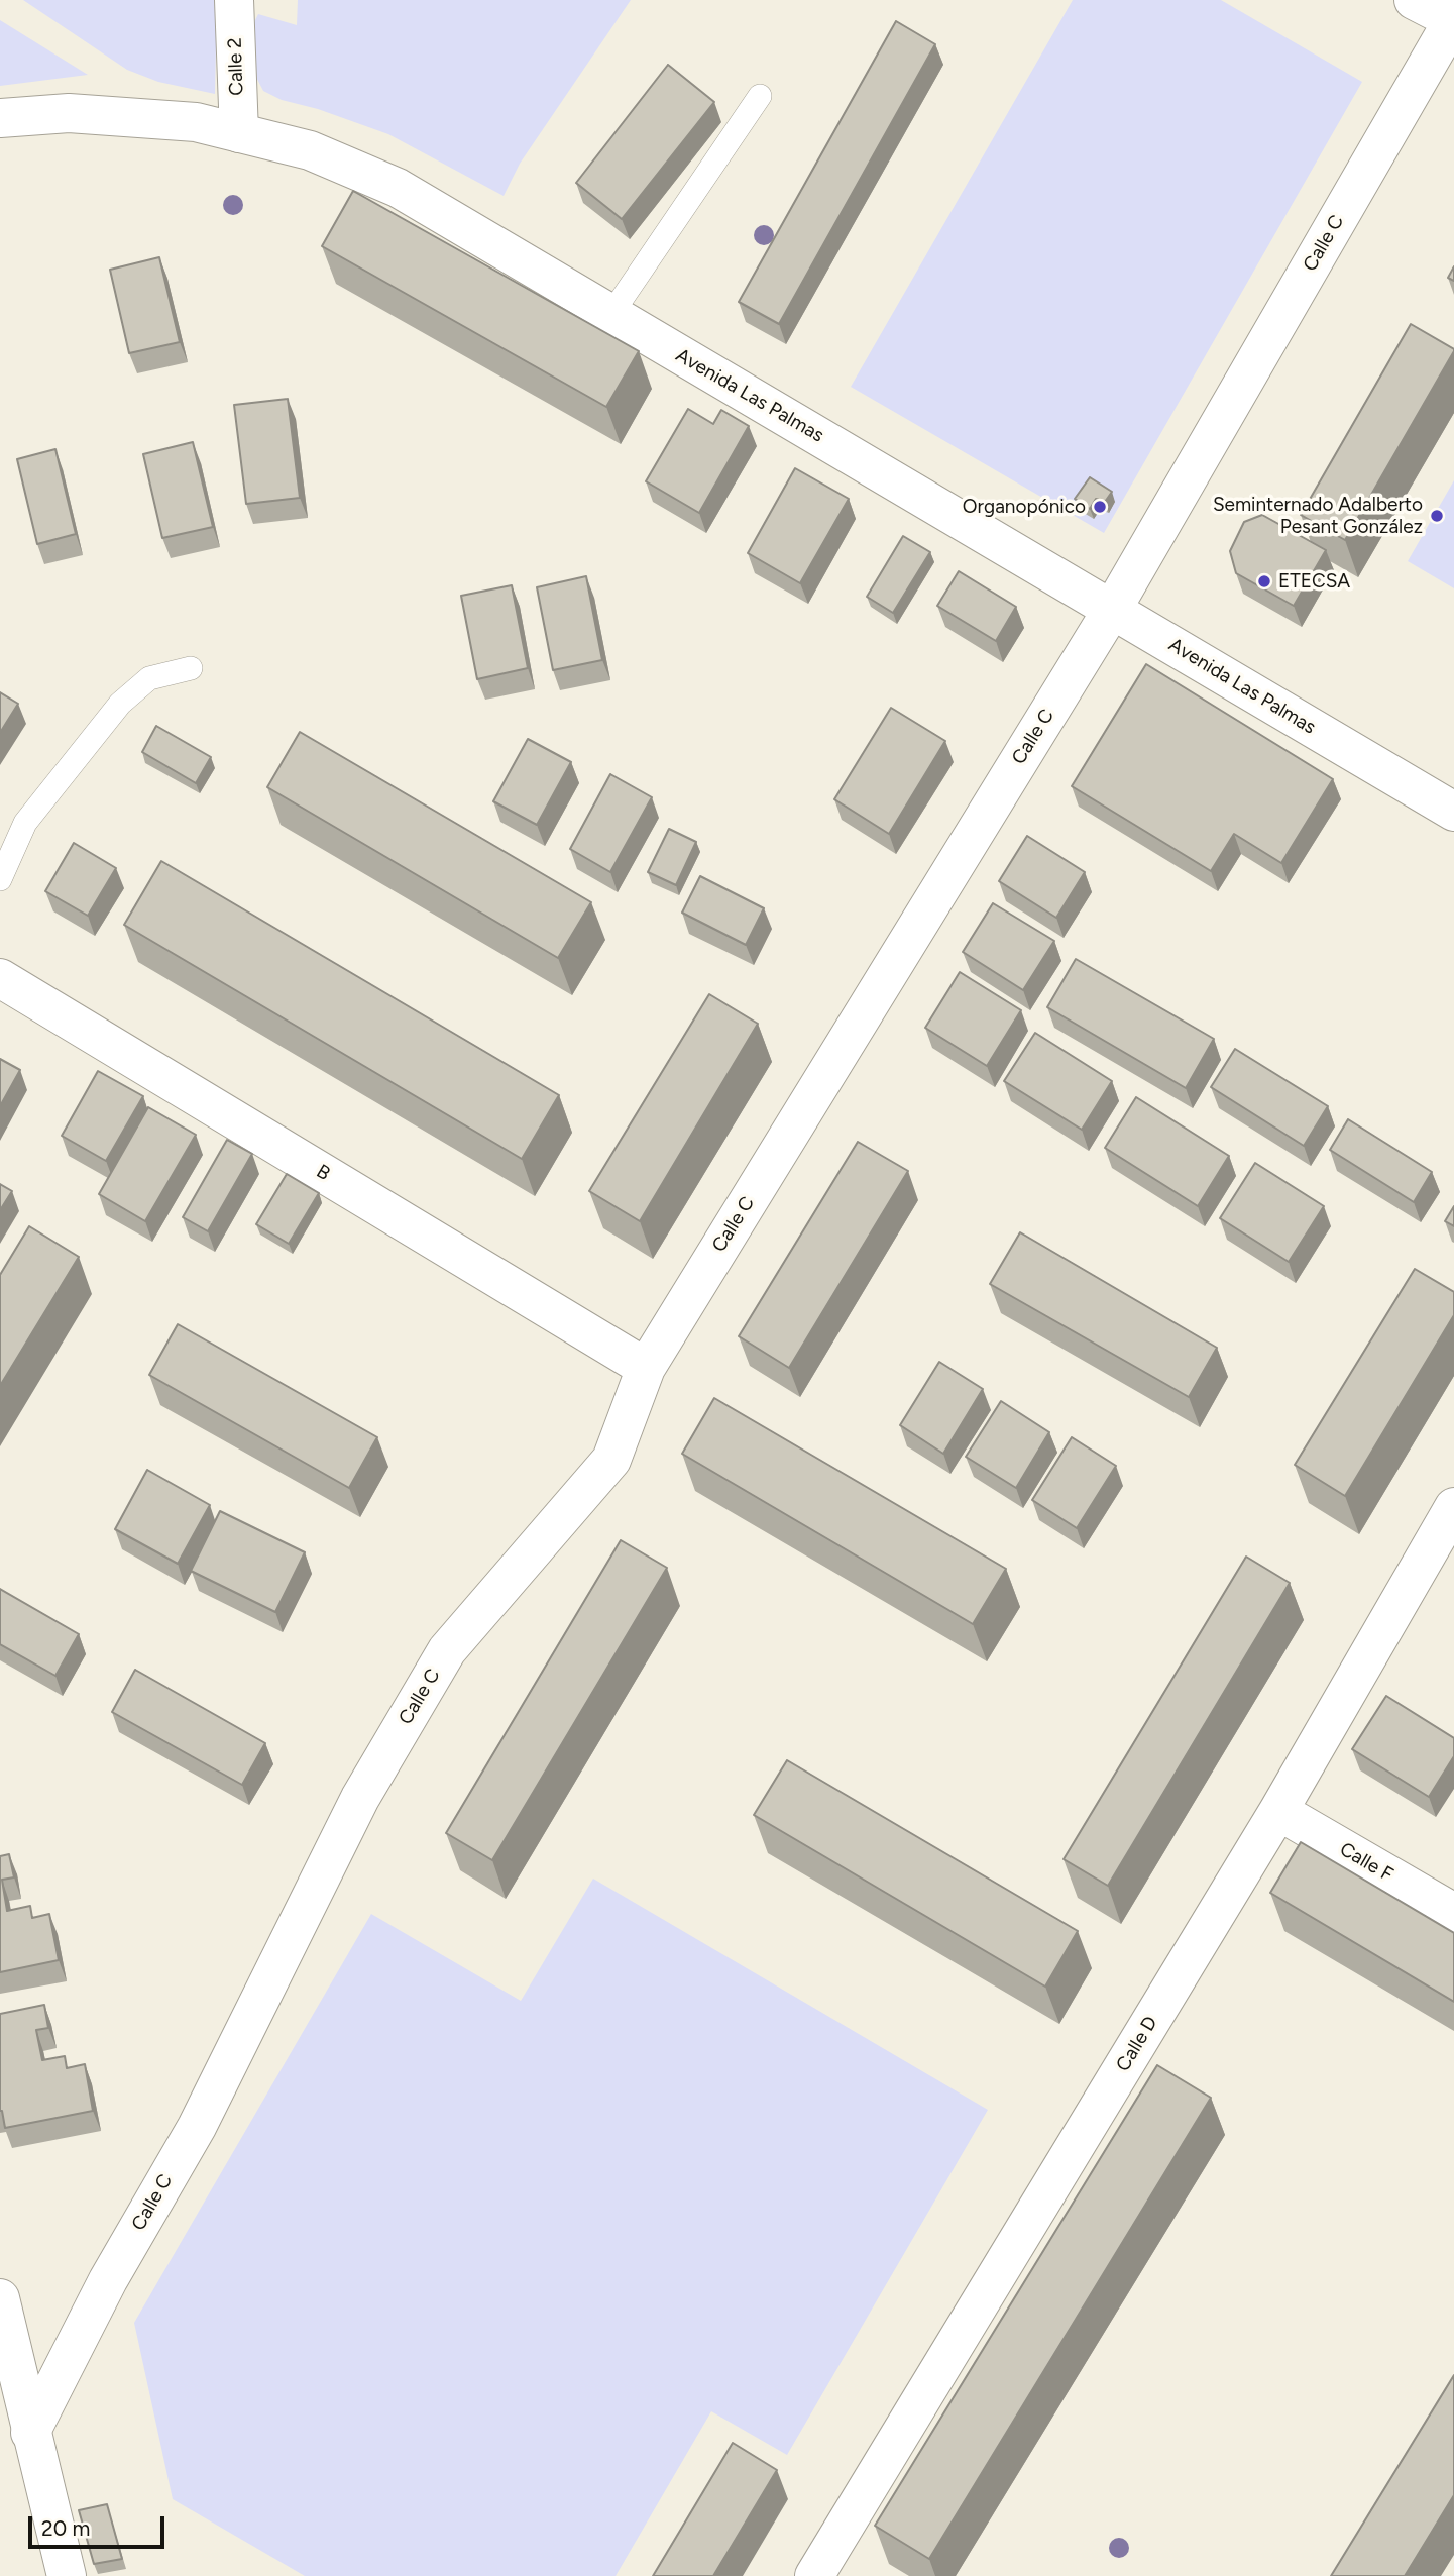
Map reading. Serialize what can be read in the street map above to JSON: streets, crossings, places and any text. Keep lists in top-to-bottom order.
{
  "streets": {
    "street": [
      "Calle 2",
      "Calle C",
      "Avenida Las Palmas",
      "B",
      "Calle F",
      "Calle D"
    ]
  },
  "crossings": [
    ["Calle 2", "Avenida Las Palmas"],
    ["Calle C", "Avenida Las Palmas"],
    ["Calle C", "B"],
    ["Calle F", "Calle D"]
  ],
  "places": ["Organopónico", "Seminternado Adalberto Pesant González", "ETECSA"],
  "scale_bar": "20 m"
}
